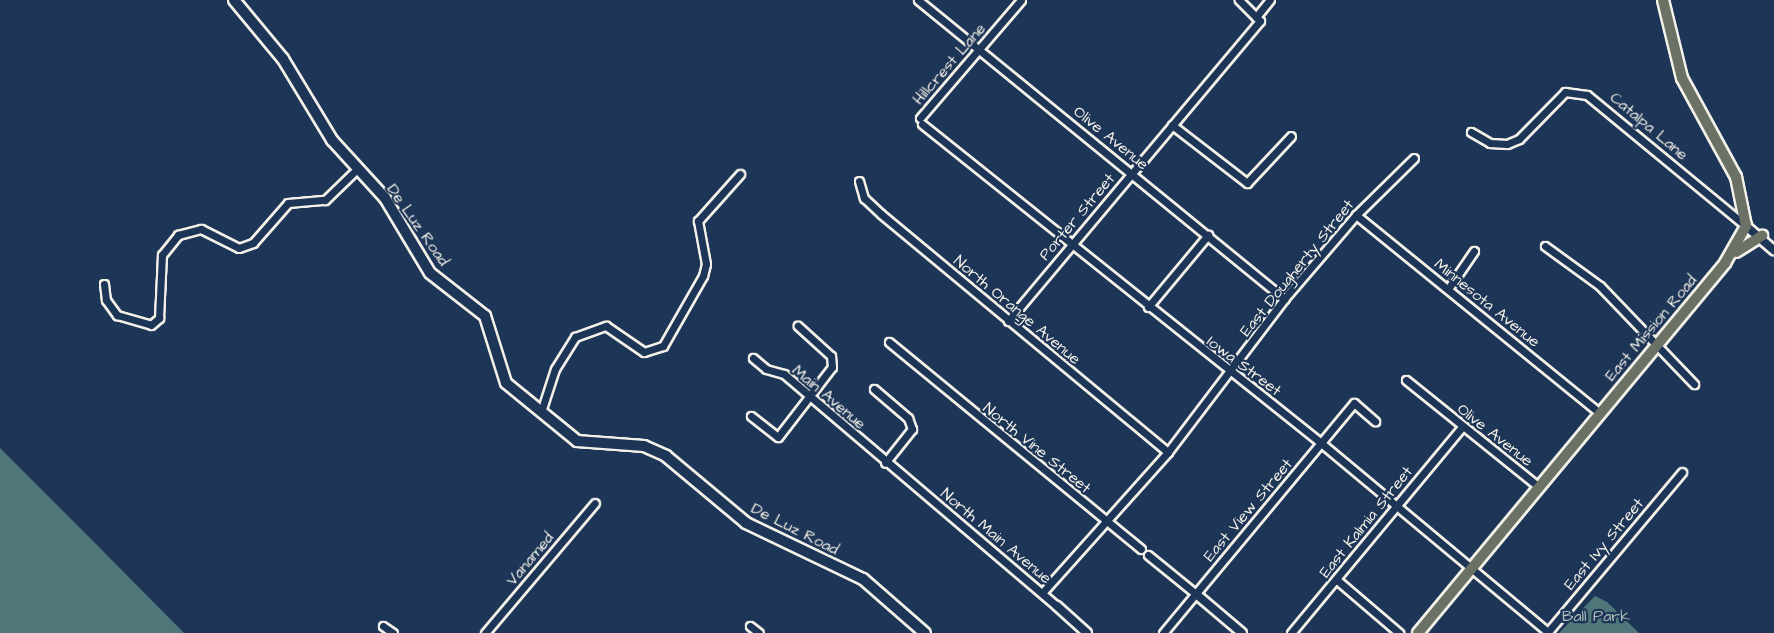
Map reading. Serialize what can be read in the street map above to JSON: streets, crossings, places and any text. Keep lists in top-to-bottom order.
{
  "streets": {
    "main road": ["De Luz Road", "East Mission Road"],
    "street": [
      "Hillcrest Lane",
      "Catalpa Lane",
      "Olive Avenue",
      "Porter Street",
      "East Dougherty Street",
      "Minnesota Avenue",
      "North Orange Avenue",
      "Iowa Street",
      "Main Avenue",
      "North Vine Street",
      "East View Street",
      "East Kalmia Street",
      "North Main Avenue",
      "East Ivy Street",
      "Vanamed"
    ]
  },
  "crossings": [
    ["Hillcrest Lane", "Olive Avenue"],
    ["Hillcrest Lane", "Iowa Street"],
    ["Catalpa Lane", "East Mission Road"],
    ["Olive Avenue", "Porter Street"],
    ["Olive Avenue", "East Dougherty Street"],
    ["Olive Avenue", "East Mission Road"],
    ["Olive Avenue", "East Kalmia Street"],
    ["Porter Street", "North Orange Avenue"],
    ["Porter Street", "Iowa Street"],
    ["East Dougherty Street", "Minnesota Avenue"],
    ["East Dougherty Street", "North Orange Avenue"],
    ["East Dougherty Street", "Iowa Street"],
    ["East Dougherty Street", "North Vine Street"],
    ["East Dougherty Street", "North Main Avenue"],
    ["Minnesota Avenue", "East Mission Road"],
    ["East Mission Road", "Iowa Street"],
    ["Iowa Street", "East View Street"],
    ["Iowa Street", "East Kalmia Street"],
    ["Iowa Street", "East Ivy Street"],
    ["Main Avenue", "North Main Avenue"]
  ],
  "parks": ["Ball Park"]
}
